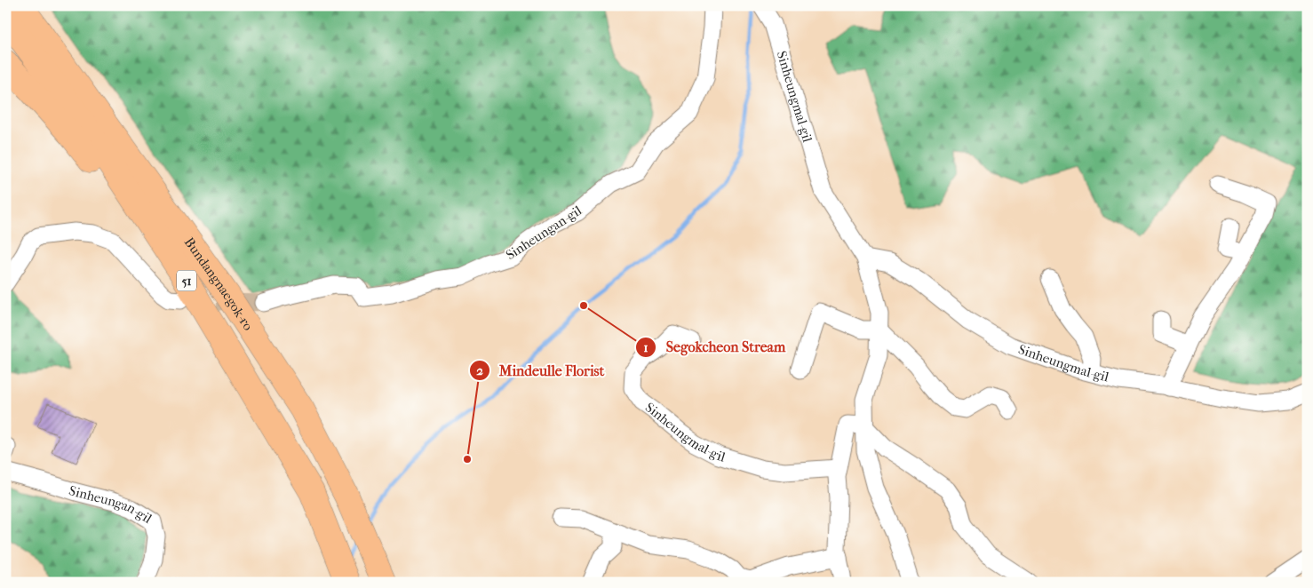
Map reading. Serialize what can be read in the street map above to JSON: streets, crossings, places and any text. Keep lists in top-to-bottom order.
{
  "streets": {
    "highway": ["51", "Bundangnaegok-ro"],
    "street": ["Sinheungmal-gil", "Sinheungan-gil"]
  },
  "places": ["Segokcheon Stream", "Mindeulle Florist"]
}
